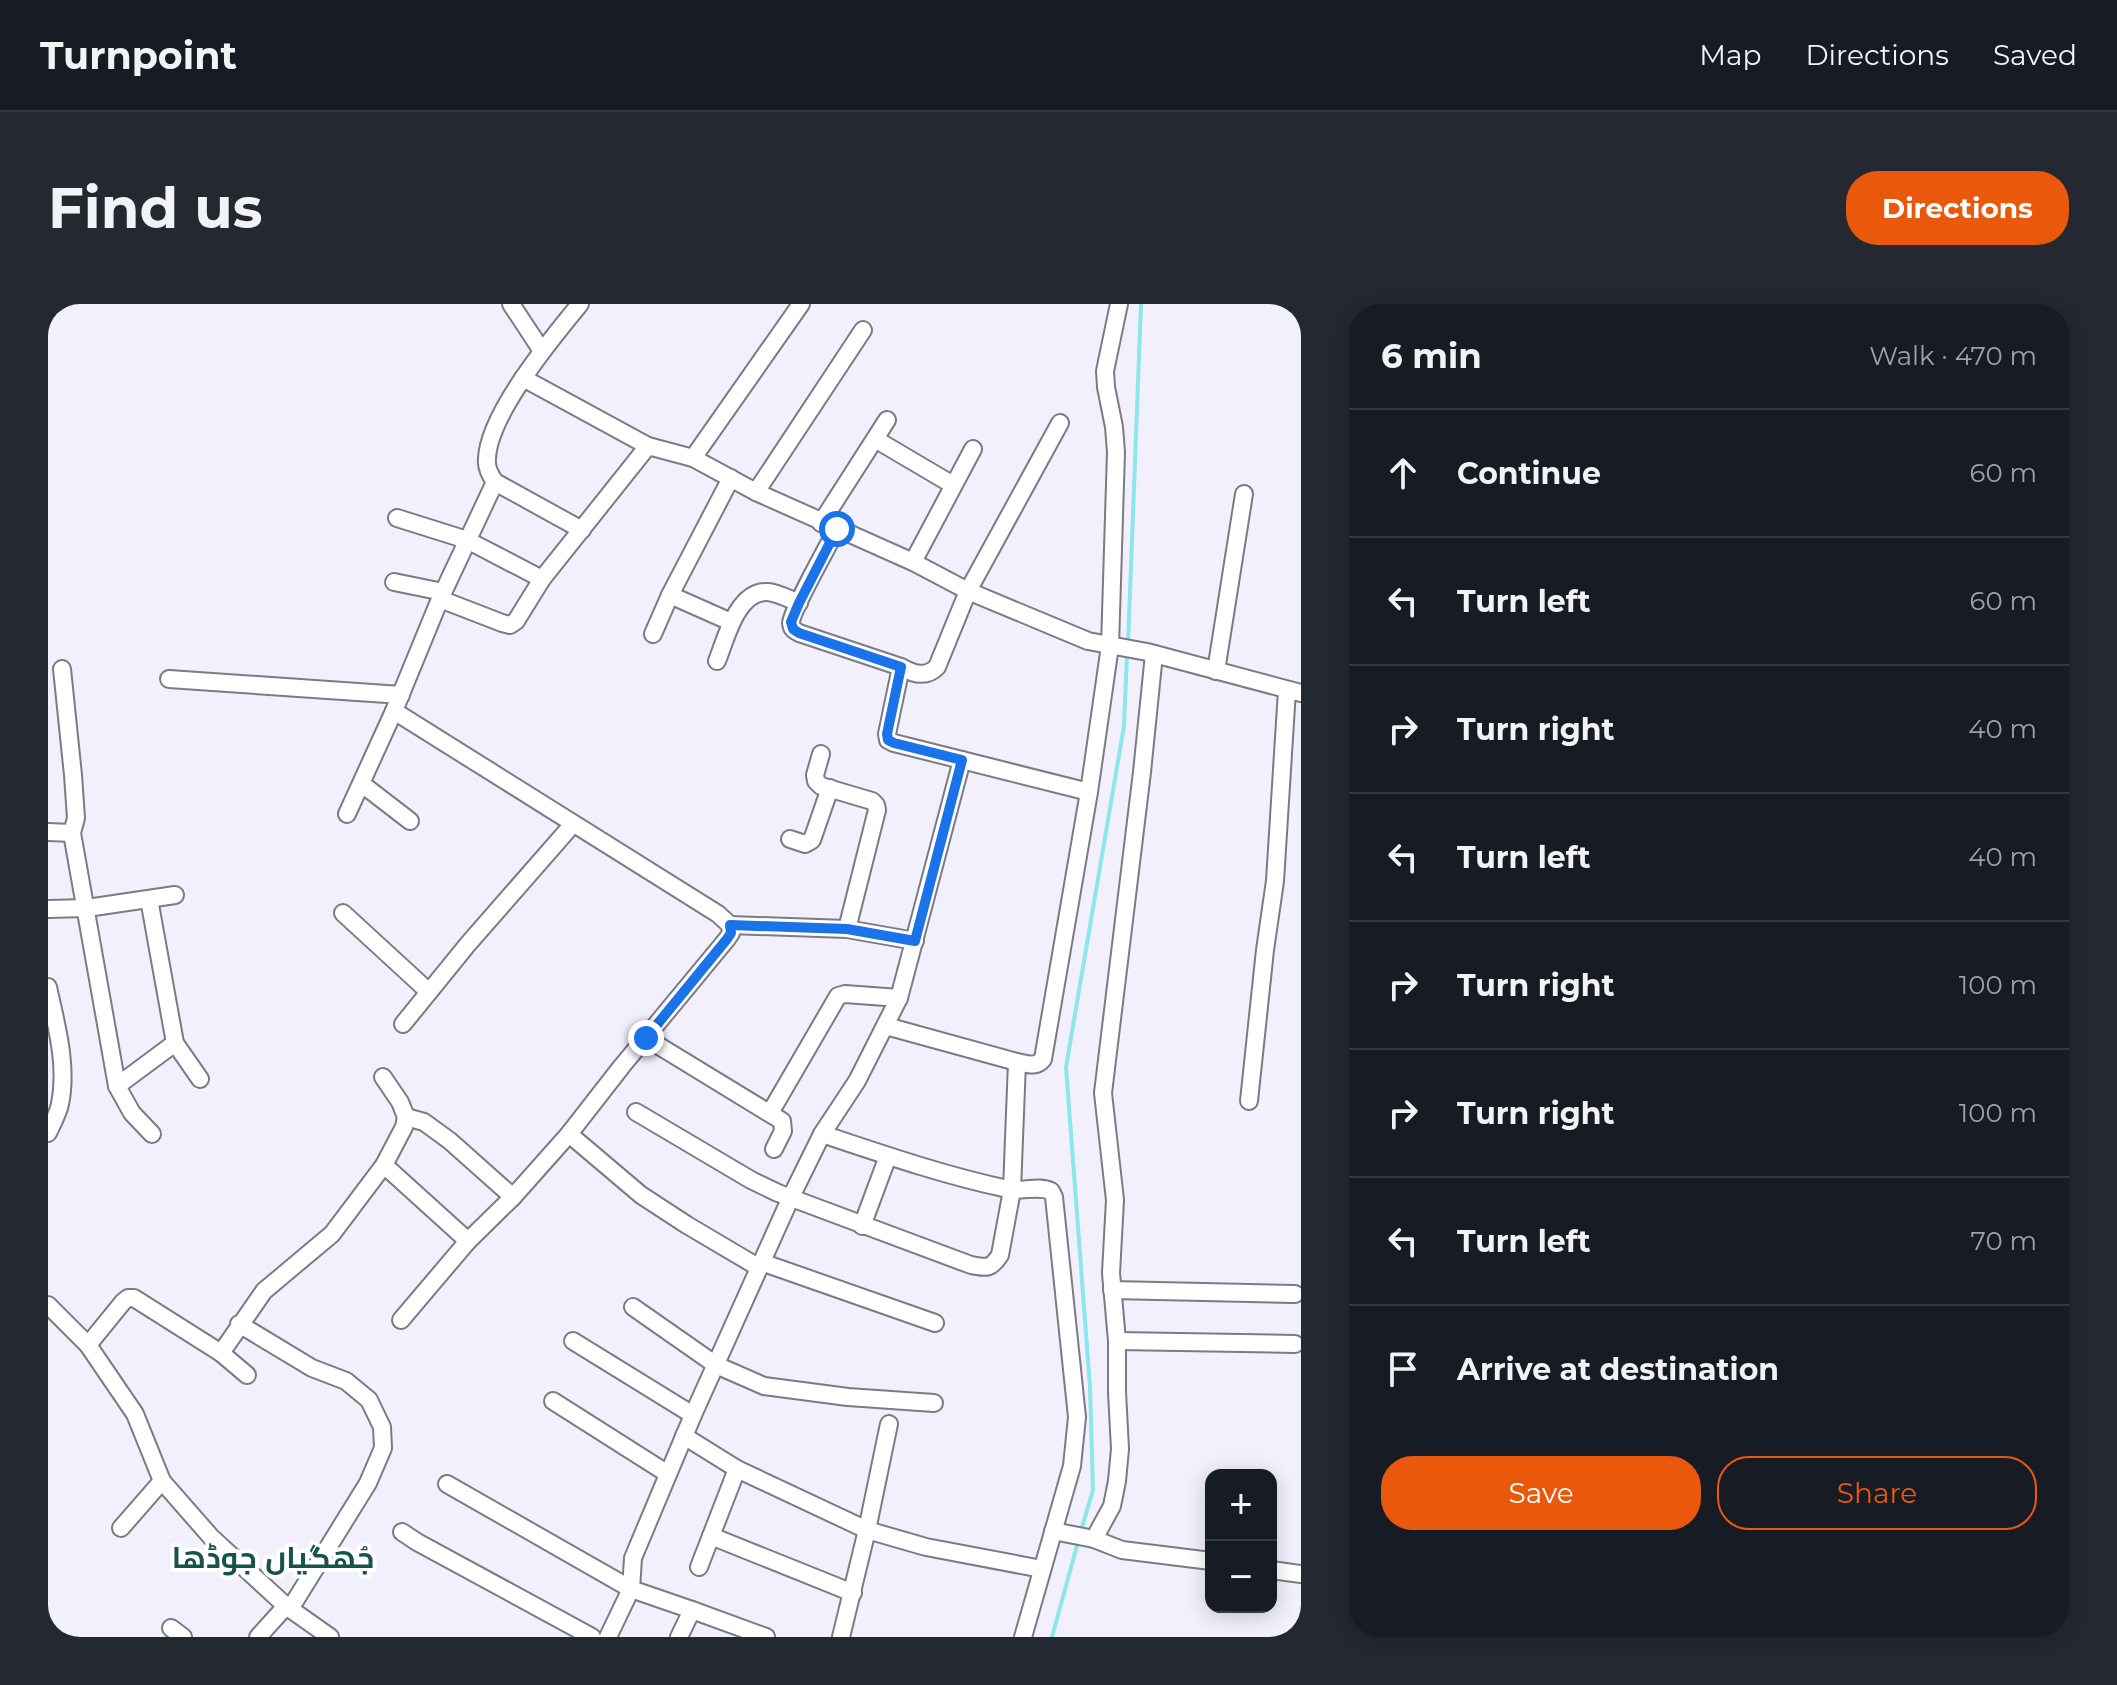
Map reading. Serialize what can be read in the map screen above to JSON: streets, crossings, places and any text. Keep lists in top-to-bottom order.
{
  "districts": ["جُھگیاں جوڈھا"],
  "page": {
    "header": "Turnpoint",
    "nav": ["Map", "Directions", "Saved"],
    "buttons": [
      "Directions",
      ["Save", "Share"]
    ],
    "title": "Find us",
    "heading": ["6 min", "Walk · 470 m"],
    "list": [
      ["Continue", "60 m"],
      ["Turn left", "60 m"],
      ["Turn right", "40 m"],
      ["Turn left", "40 m"],
      ["Turn right", "100 m"],
      ["Turn right", "100 m"],
      ["Turn left", "70 m"],
      "Arrive at destination"
    ],
    "map_buttons": ["+", "−"]
  }
}
